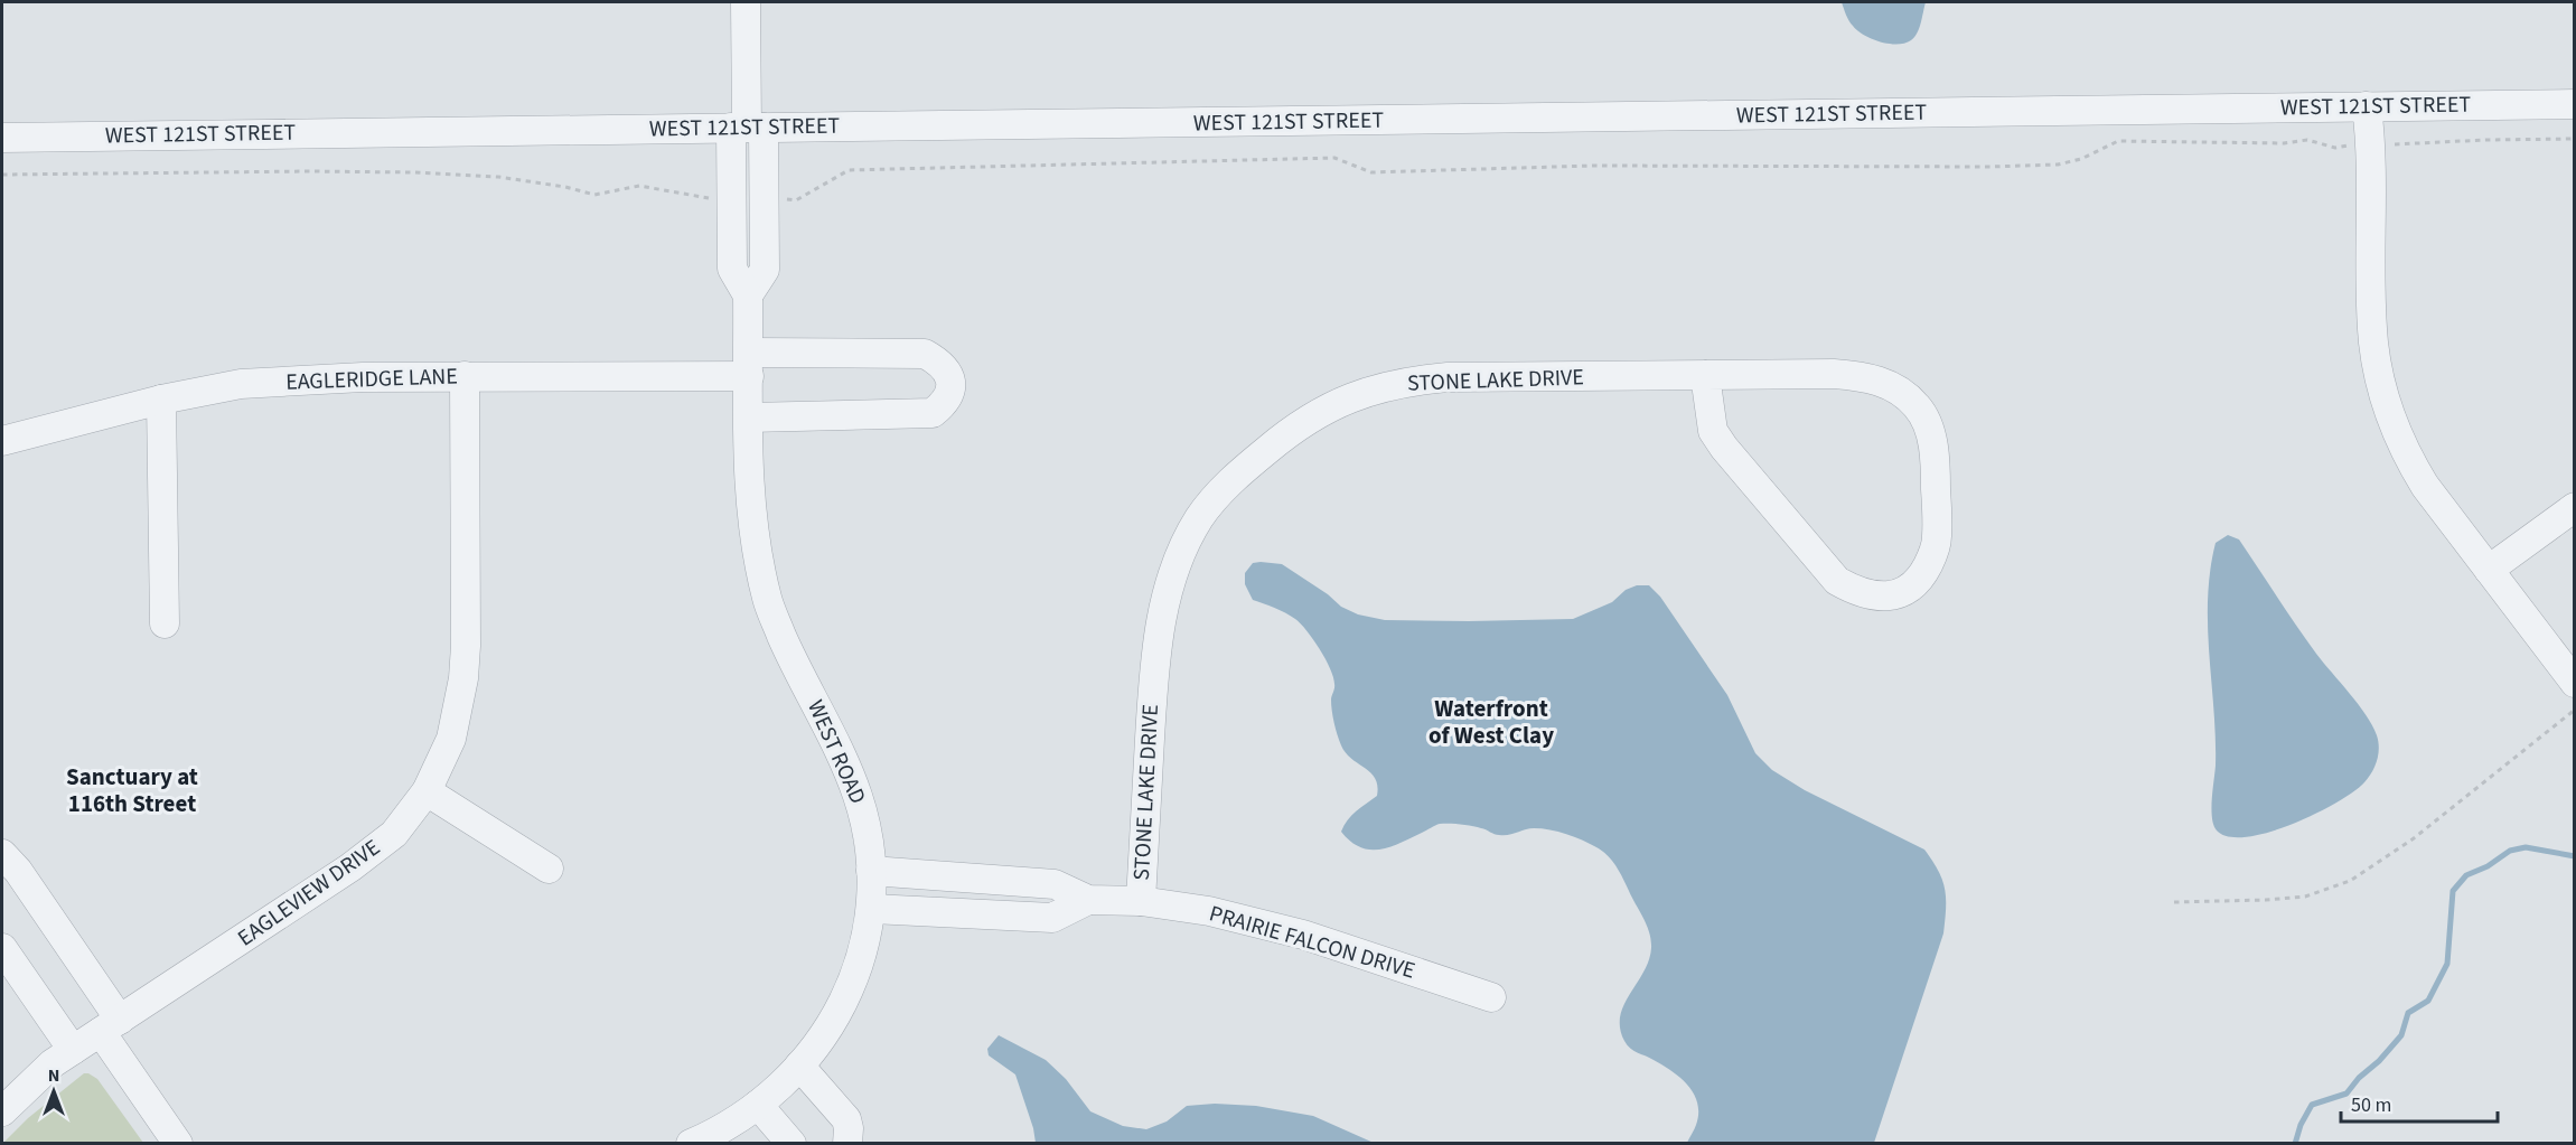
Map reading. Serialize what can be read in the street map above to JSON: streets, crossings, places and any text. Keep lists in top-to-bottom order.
{
  "streets": {
    "street": [
      "WEST 121ST STREET",
      "EAGLERIDGE LANE",
      "STONE LAKE DRIVE",
      "WEST ROAD",
      "EAGLEVIEW DRIVE",
      "PRAIRIE FALCON DRIVE"
    ]
  },
  "crossings": [
    ["WEST 121ST STREET", "WEST ROAD"],
    ["EAGLERIDGE LANE", "WEST ROAD"],
    ["EAGLERIDGE LANE", "EAGLEVIEW DRIVE"],
    ["STONE LAKE DRIVE", "PRAIRIE FALCON DRIVE"],
    ["WEST ROAD", "PRAIRIE FALCON DRIVE"]
  ],
  "districts": ["Waterfront of West Clay", "Sanctuary at 116th Street"],
  "scale_bar": "50 m",
  "north": "top"
}
